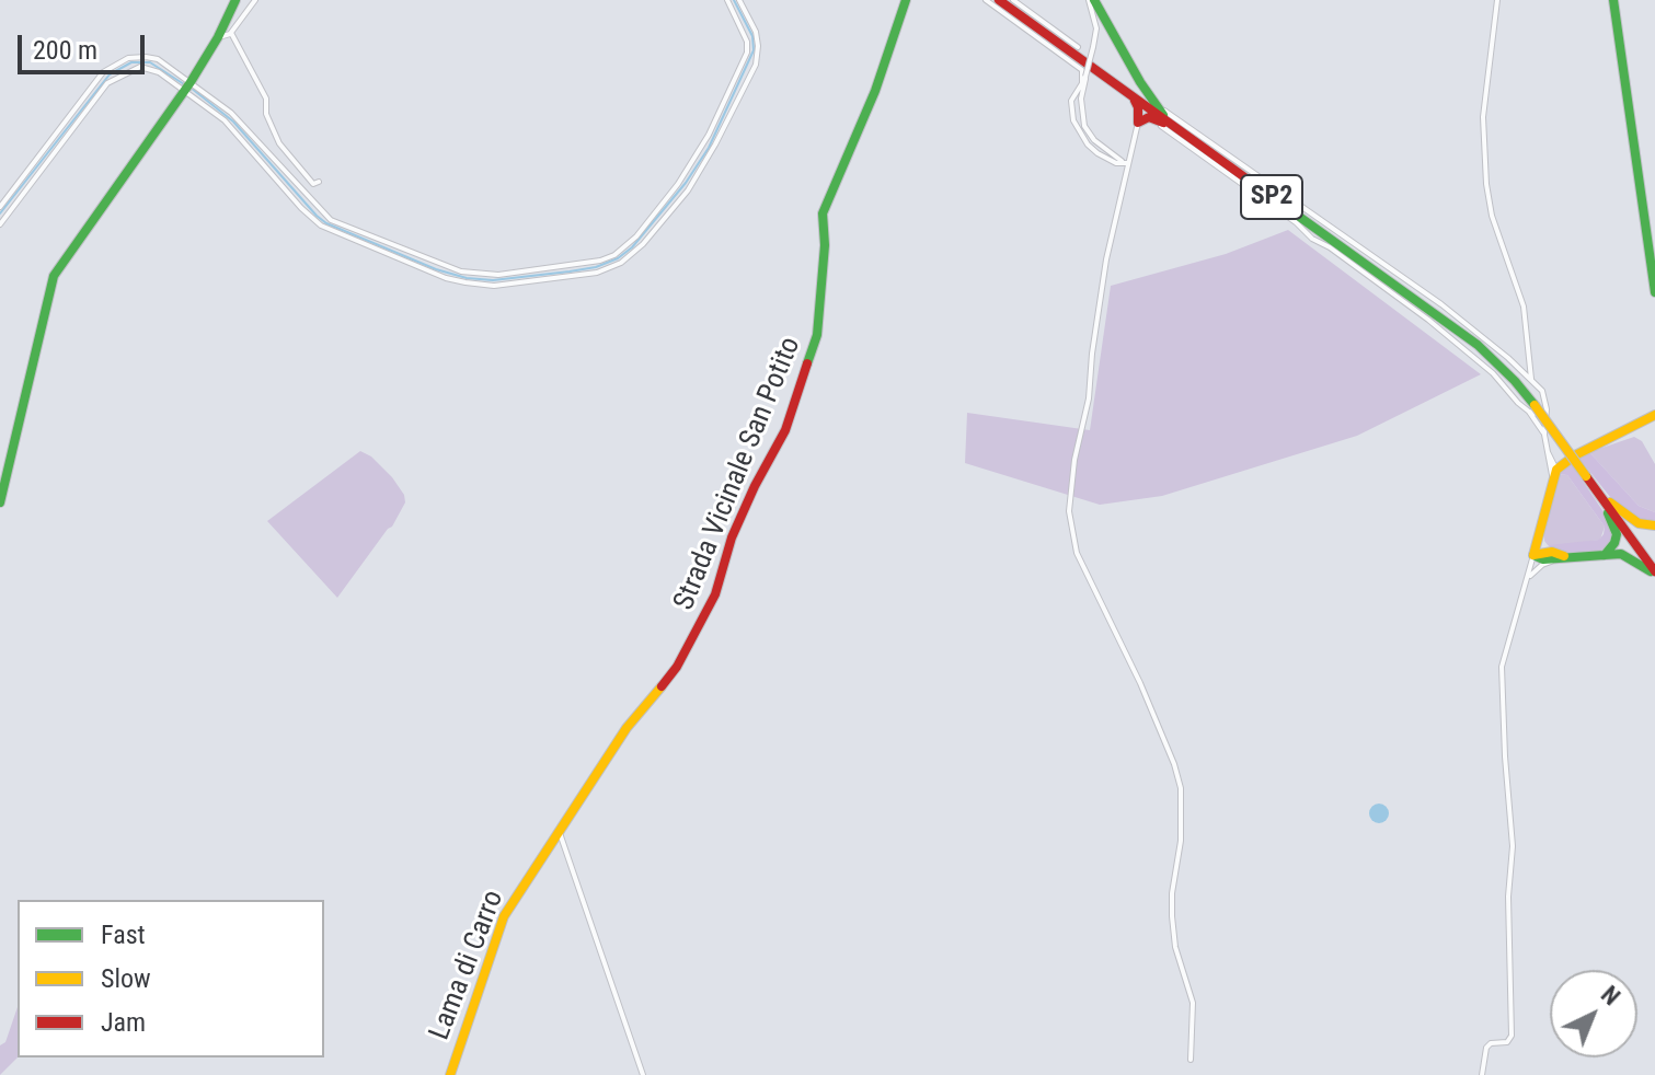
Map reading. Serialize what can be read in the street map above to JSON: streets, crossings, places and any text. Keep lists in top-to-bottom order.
{
  "streets": {
    "main road": ["SP2", "Strada Vicinale San Potito", "Lama di Carro"]
  },
  "crossings": [
    ["Strada Vicinale San Potito", "Lama di Carro"]
  ],
  "legend": ["Fast", "Slow", "Jam"],
  "scale_bar": "200 m",
  "north": "top right"
}
